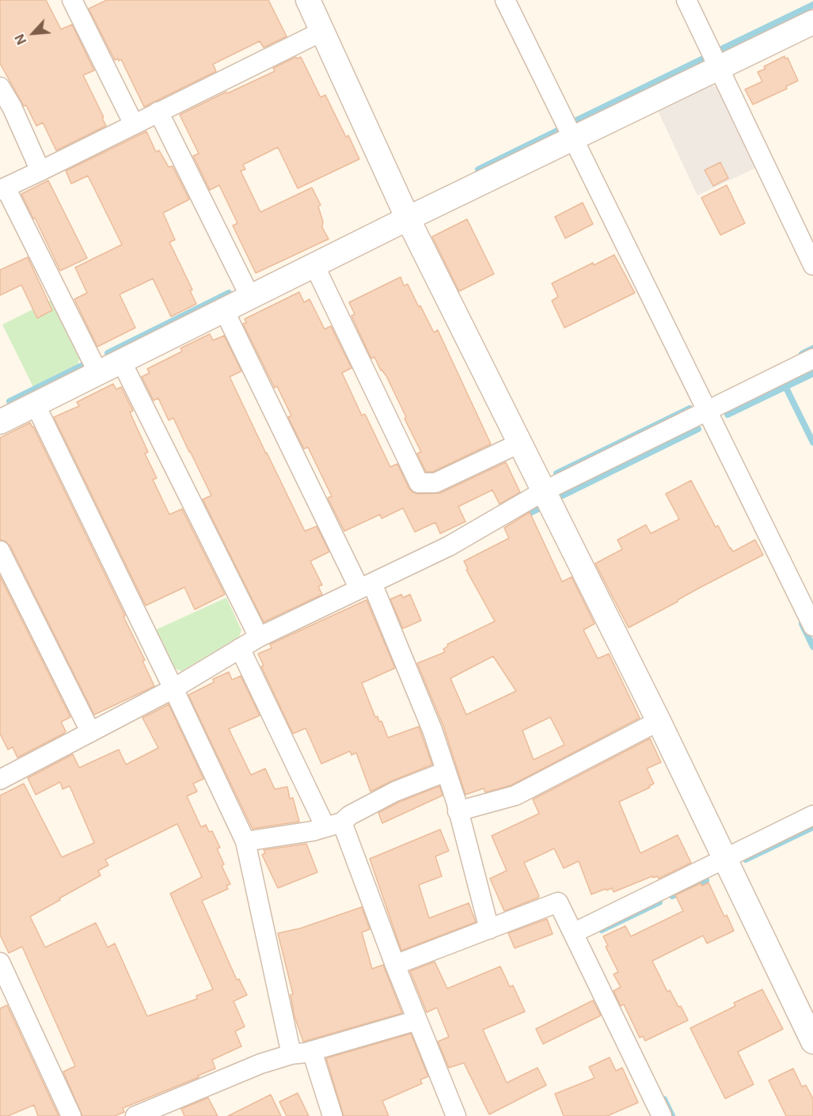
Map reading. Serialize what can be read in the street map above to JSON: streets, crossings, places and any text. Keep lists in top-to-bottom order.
{
  "north": "bottom left"
}
